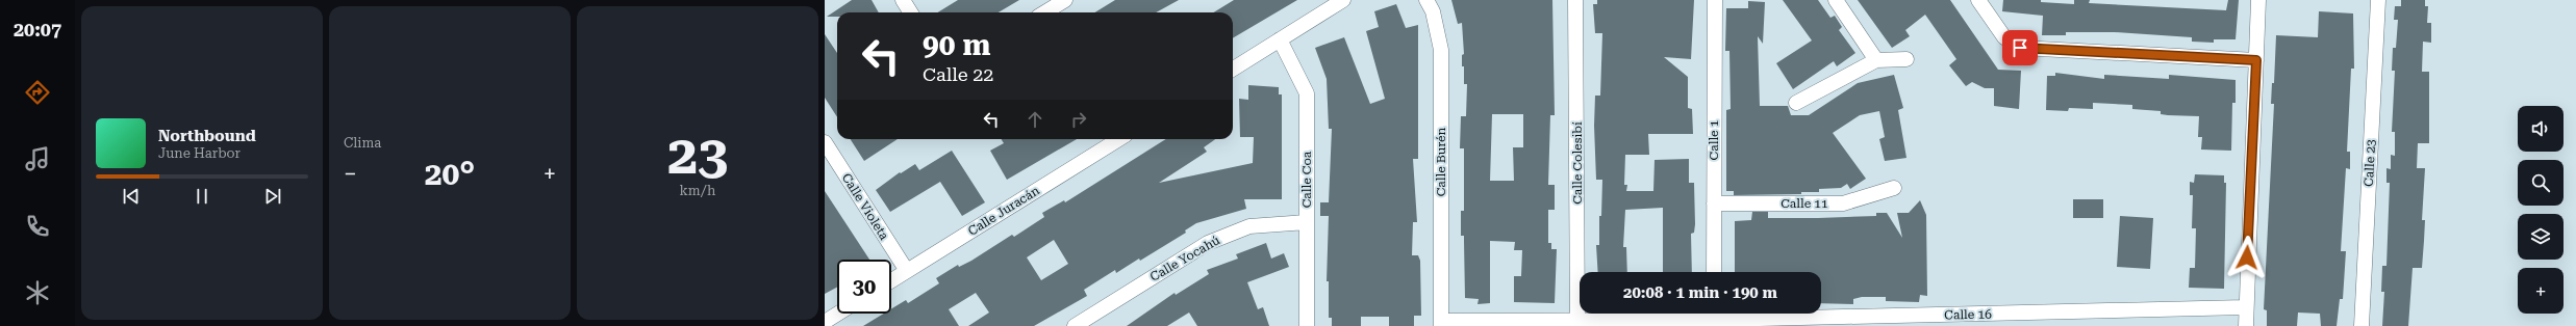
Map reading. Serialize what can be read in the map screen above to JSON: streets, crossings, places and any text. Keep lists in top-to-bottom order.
{
  "streets": {
    "street": [
      "Calle 1",
      "Calle Burén",
      "Calle Colesibí",
      "Calle 23",
      "Calle Coa",
      "Calle 11",
      "Calle Violeta",
      "Calle Juracán",
      "Calle Yocahú",
      "Calle 16"
    ]
  },
  "crossings": [
    ["Calle 1", "Calle 11"],
    ["Calle Burén", "Calle 16"],
    ["Calle Colesibí", "Calle 16"],
    ["Calle Coa", "Calle Yocahú"],
    ["Calle Violeta", "Calle Juracán"]
  ],
  "page": {
    "tabs": "20:07",
    "tile": [
      "Clima",
      ["23", "km/h"]
    ],
    "turn": ["90 m", "Calle 22"],
    "map_buttons": "+",
    "song": ["Northbound", "June Harbor"],
    "heat": ["−", "20°", "+"],
    "limit": "30",
    "trip": "20:08 · 1 min · 190 m"
  }
}
